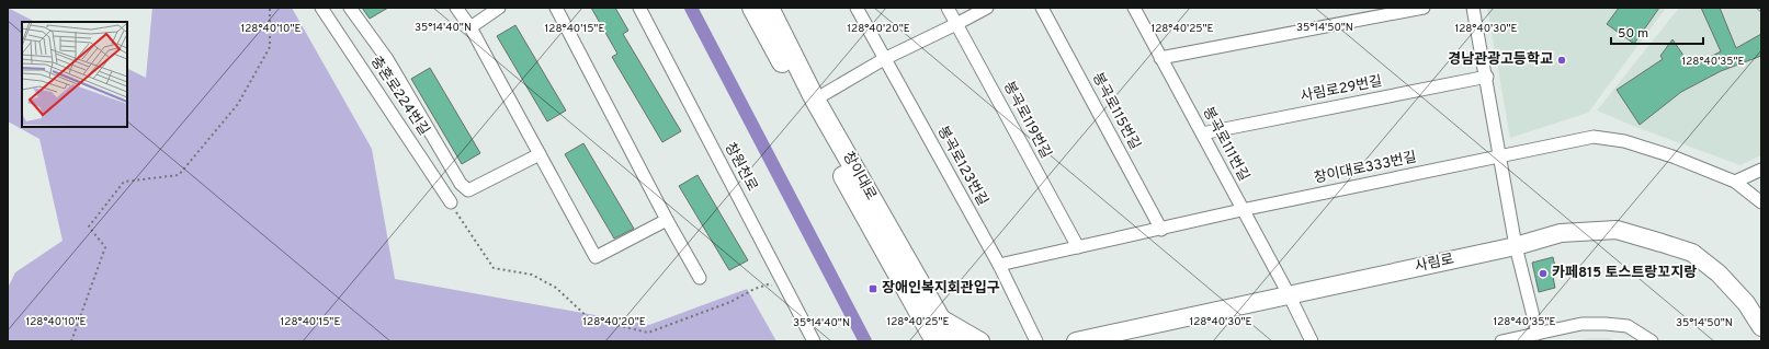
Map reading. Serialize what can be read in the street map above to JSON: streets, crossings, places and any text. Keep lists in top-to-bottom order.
{
  "streets": {
    "main road": ["창이대로"],
    "street": [
      "사림로29번길",
      "충혼로224번길",
      "봉곡로115번길",
      "봉곡로119번길",
      "봉곡로111번길",
      "봉곡로123번길",
      "창원천로",
      "창이대로333번길",
      "사림로"
    ]
  },
  "crossings": [
    ["사림로29번길", "봉곡로111번길"],
    ["봉곡로115번길", "창이대로333번길"],
    ["봉곡로119번길", "창이대로333번길"],
    ["봉곡로111번길", "창이대로333번길"],
    ["봉곡로111번길", "사림로"],
    ["봉곡로123번길", "창이대로333번길"]
  ],
  "places": {
    "other": ["경남관광고등학교", "카페815 토스트랑꼬지랑"],
    "transit": ["장애인복지회관입구"]
  },
  "scale_bar": "50 m",
  "coordinates": [
    "35°14'40\"N",
    "35°14'50\"N",
    "128°40'10\"E",
    "128°40'15\"E",
    "128°40'20\"E",
    "128°40'25\"E",
    "128°40'30\"E",
    "128°40'35\"E"
  ]
}
